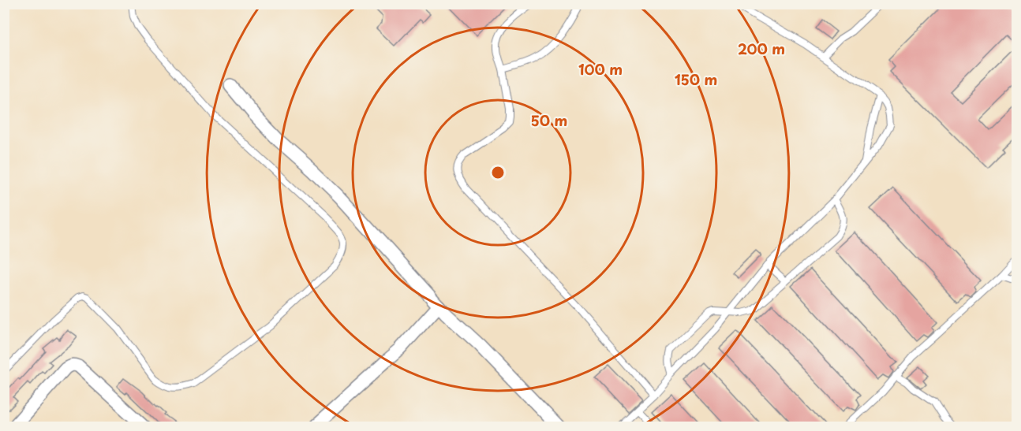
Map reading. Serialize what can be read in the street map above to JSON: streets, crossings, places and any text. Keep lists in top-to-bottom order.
{
  "rings": [
    "200 m",
    "100 m",
    "150 m",
    "50 m"
  ]
}
